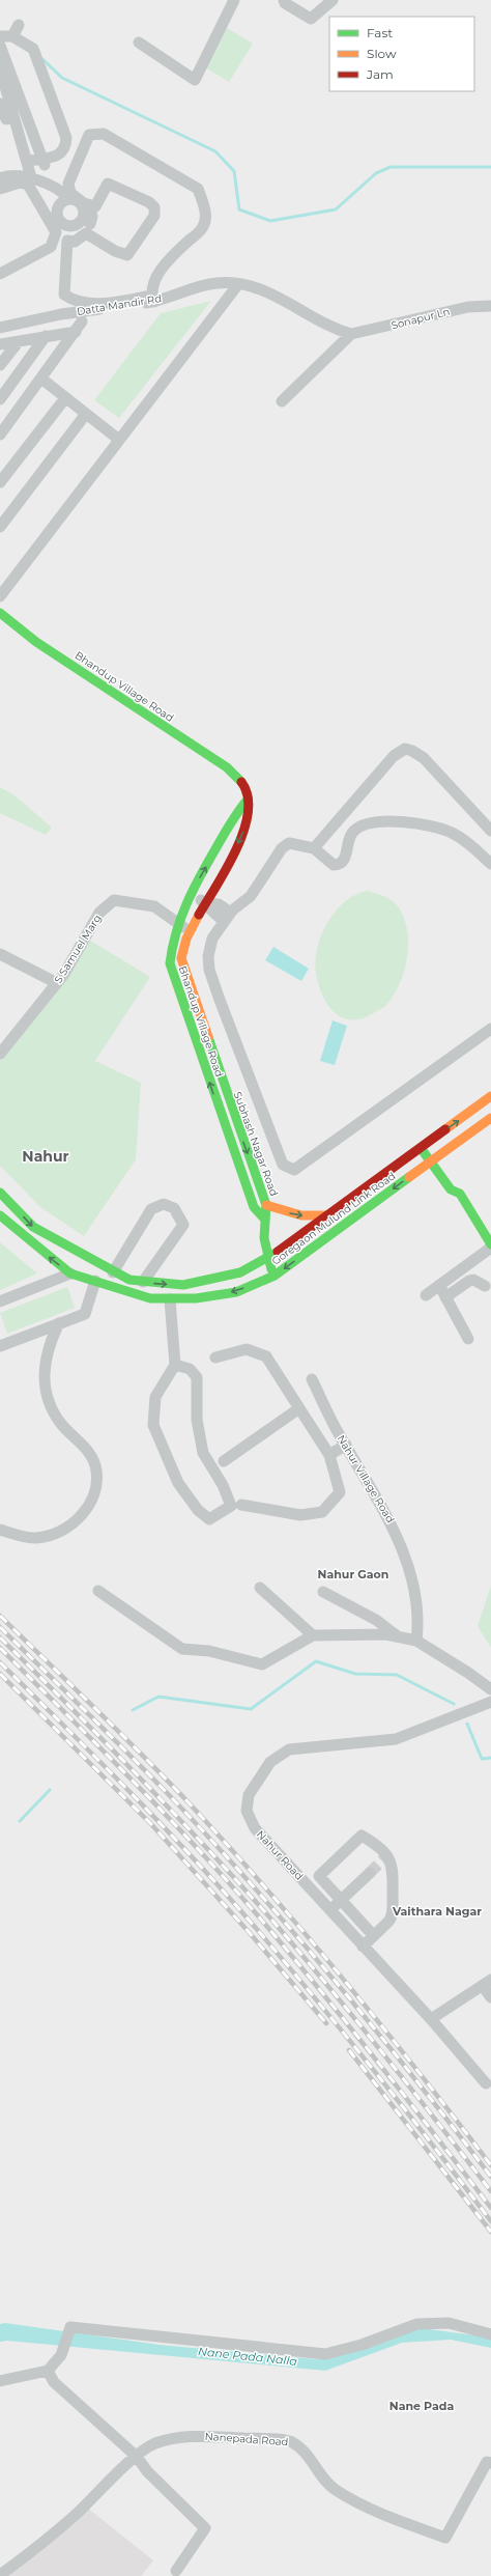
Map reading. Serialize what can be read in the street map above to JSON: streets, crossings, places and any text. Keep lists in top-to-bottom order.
{
  "streets": {
    "street": [
      "Datta Mandir Rd",
      "Sonapur Ln",
      "Bhandup Village Road",
      "S Samuel Marg",
      "Subhash Nagar Road",
      "Goregaon Mulund Link Road",
      "Nahur Village Road",
      "Nahur Road",
      "Nanepada Road"
    ]
  },
  "crossings": [
    ["Datta Mandir Rd", "Sonapur Ln"],
    ["Bhandup Village Road", "S Samuel Marg"],
    ["Bhandup Village Road", "Subhash Nagar Road"]
  ],
  "districts": [
    "Nahur",
    "Nahur Gaon",
    "Vaithara Nagar",
    "Nane Pada"
  ],
  "water": ["Nane Pada Nalla"],
  "legend": ["Fast", "Slow", "Jam"]
}
